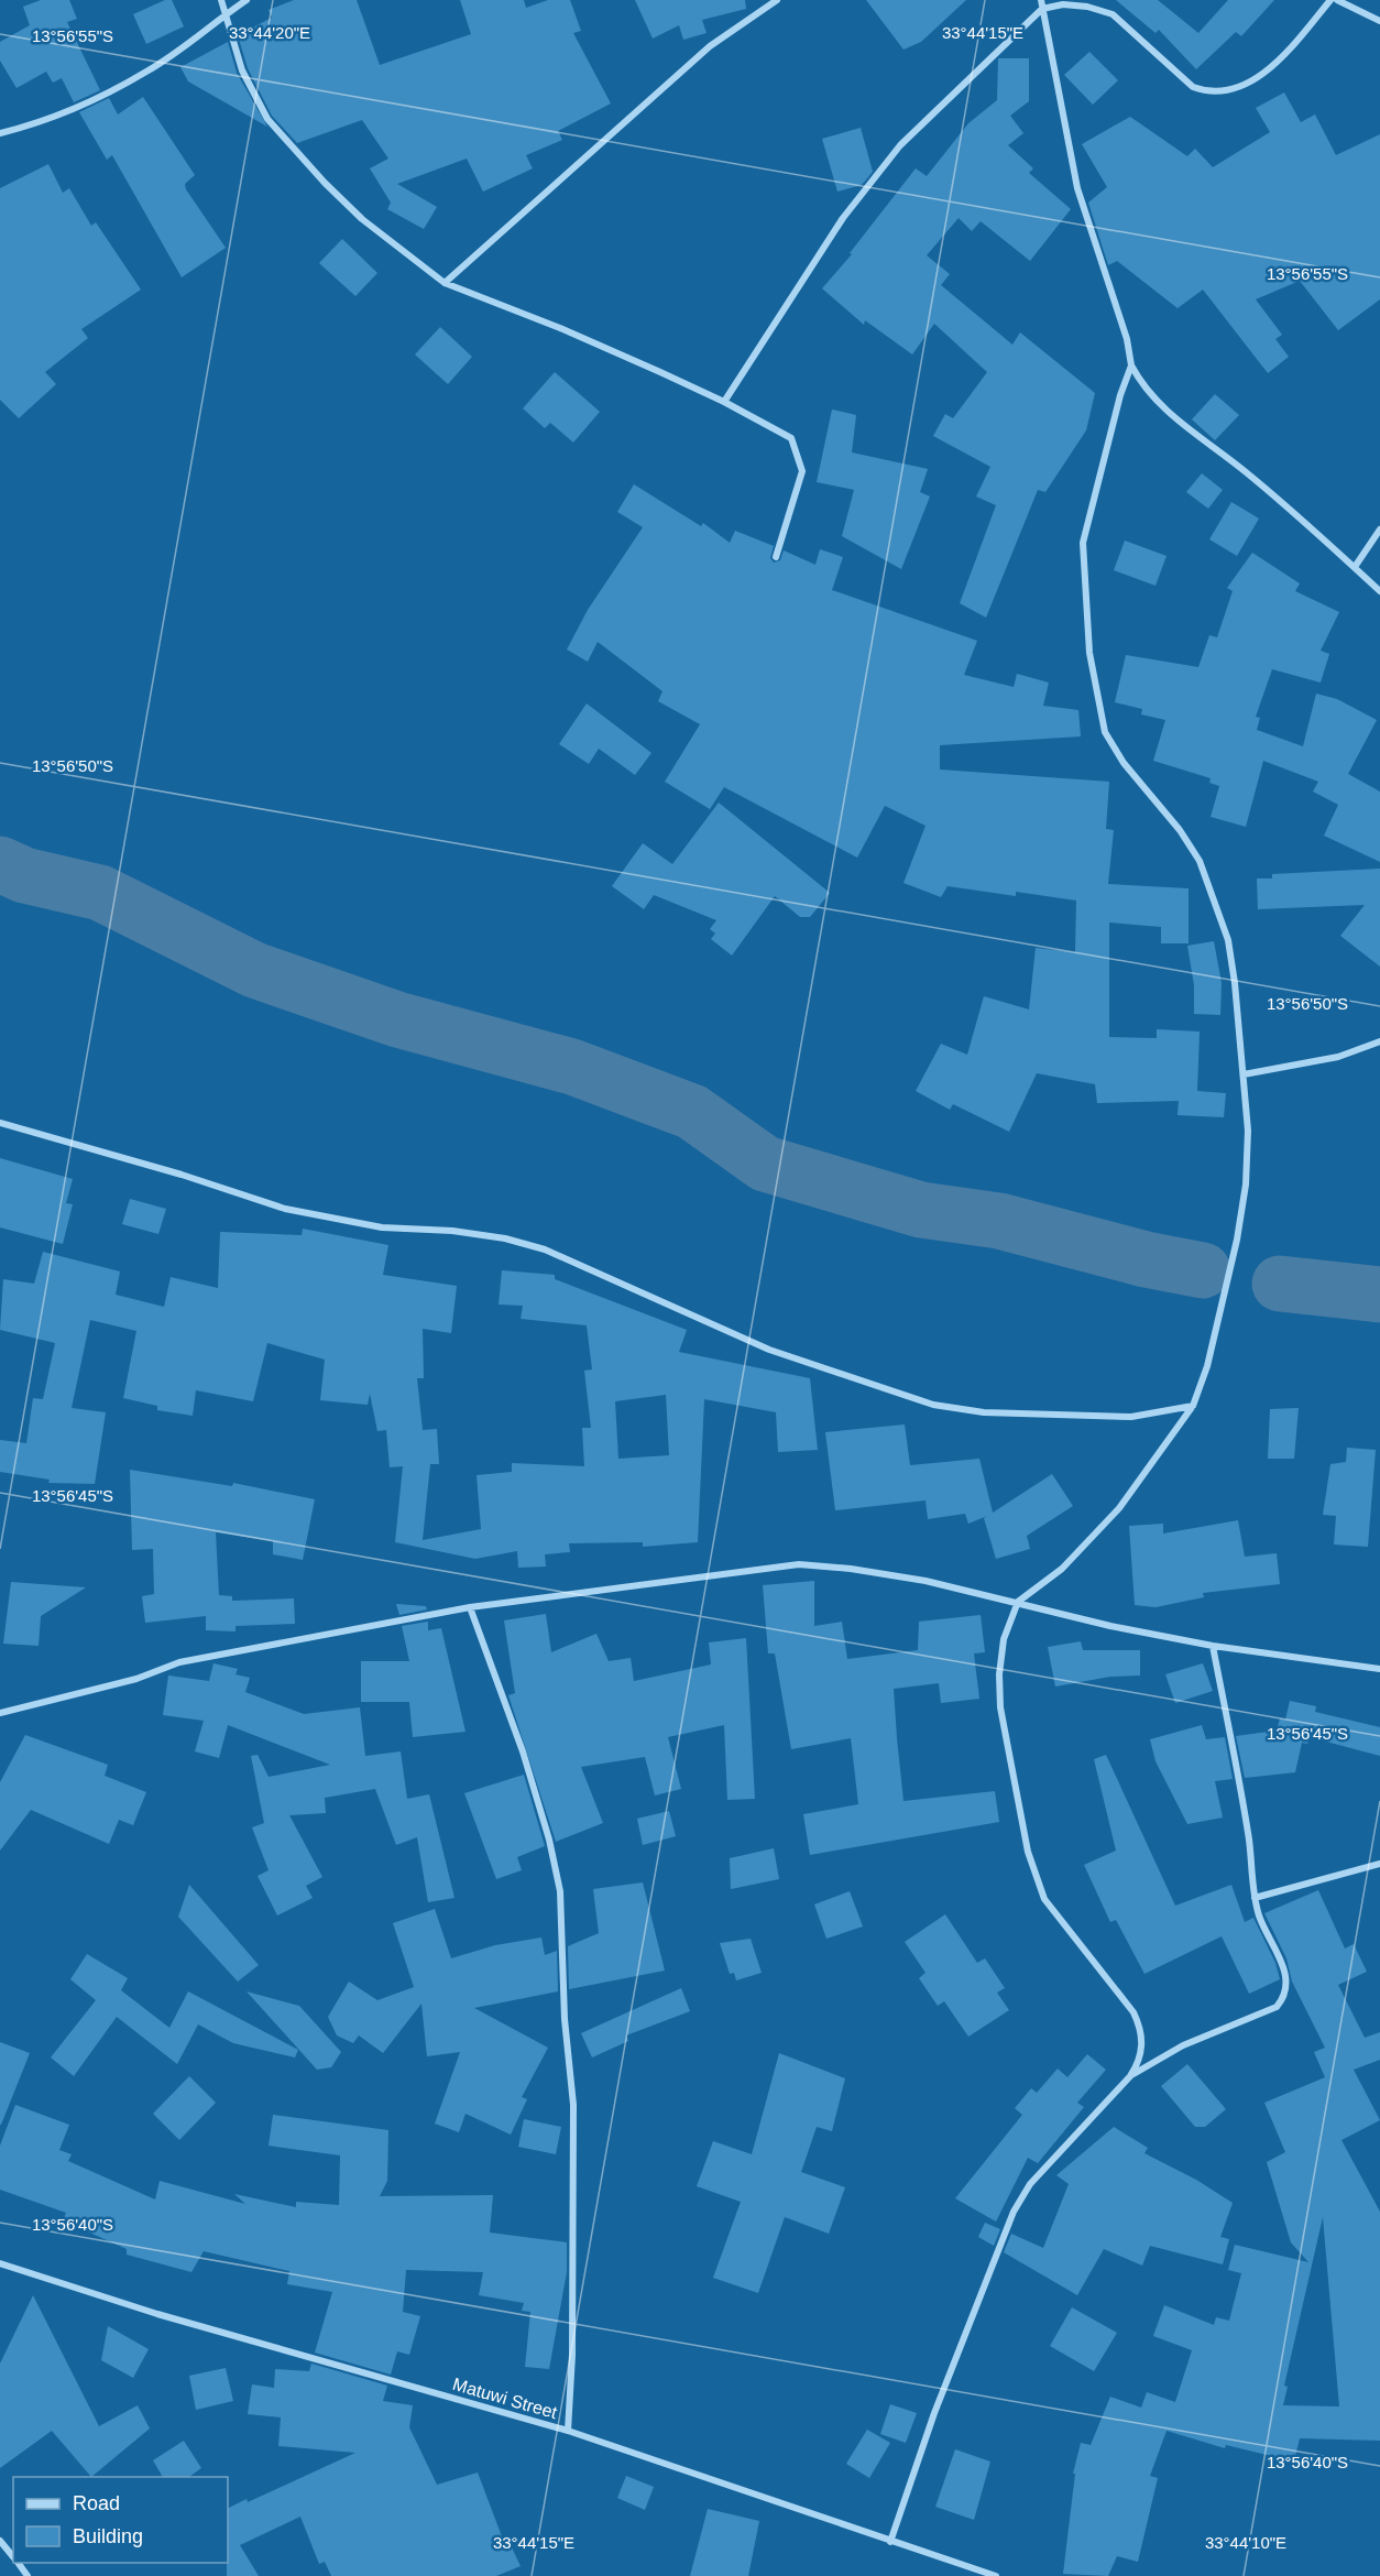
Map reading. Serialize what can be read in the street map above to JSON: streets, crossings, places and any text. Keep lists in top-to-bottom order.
{
  "streets": {
    "street": ["Matuwi Street"]
  },
  "legend": ["Road", "Building"],
  "coordinates": [
    "33°44'20\"E",
    "33°44'15\"E",
    "13°56'55\"S",
    "13°56'50\"S",
    "13°56'45\"S",
    "13°56'40\"S",
    "33°44'10\"E"
  ]
}
